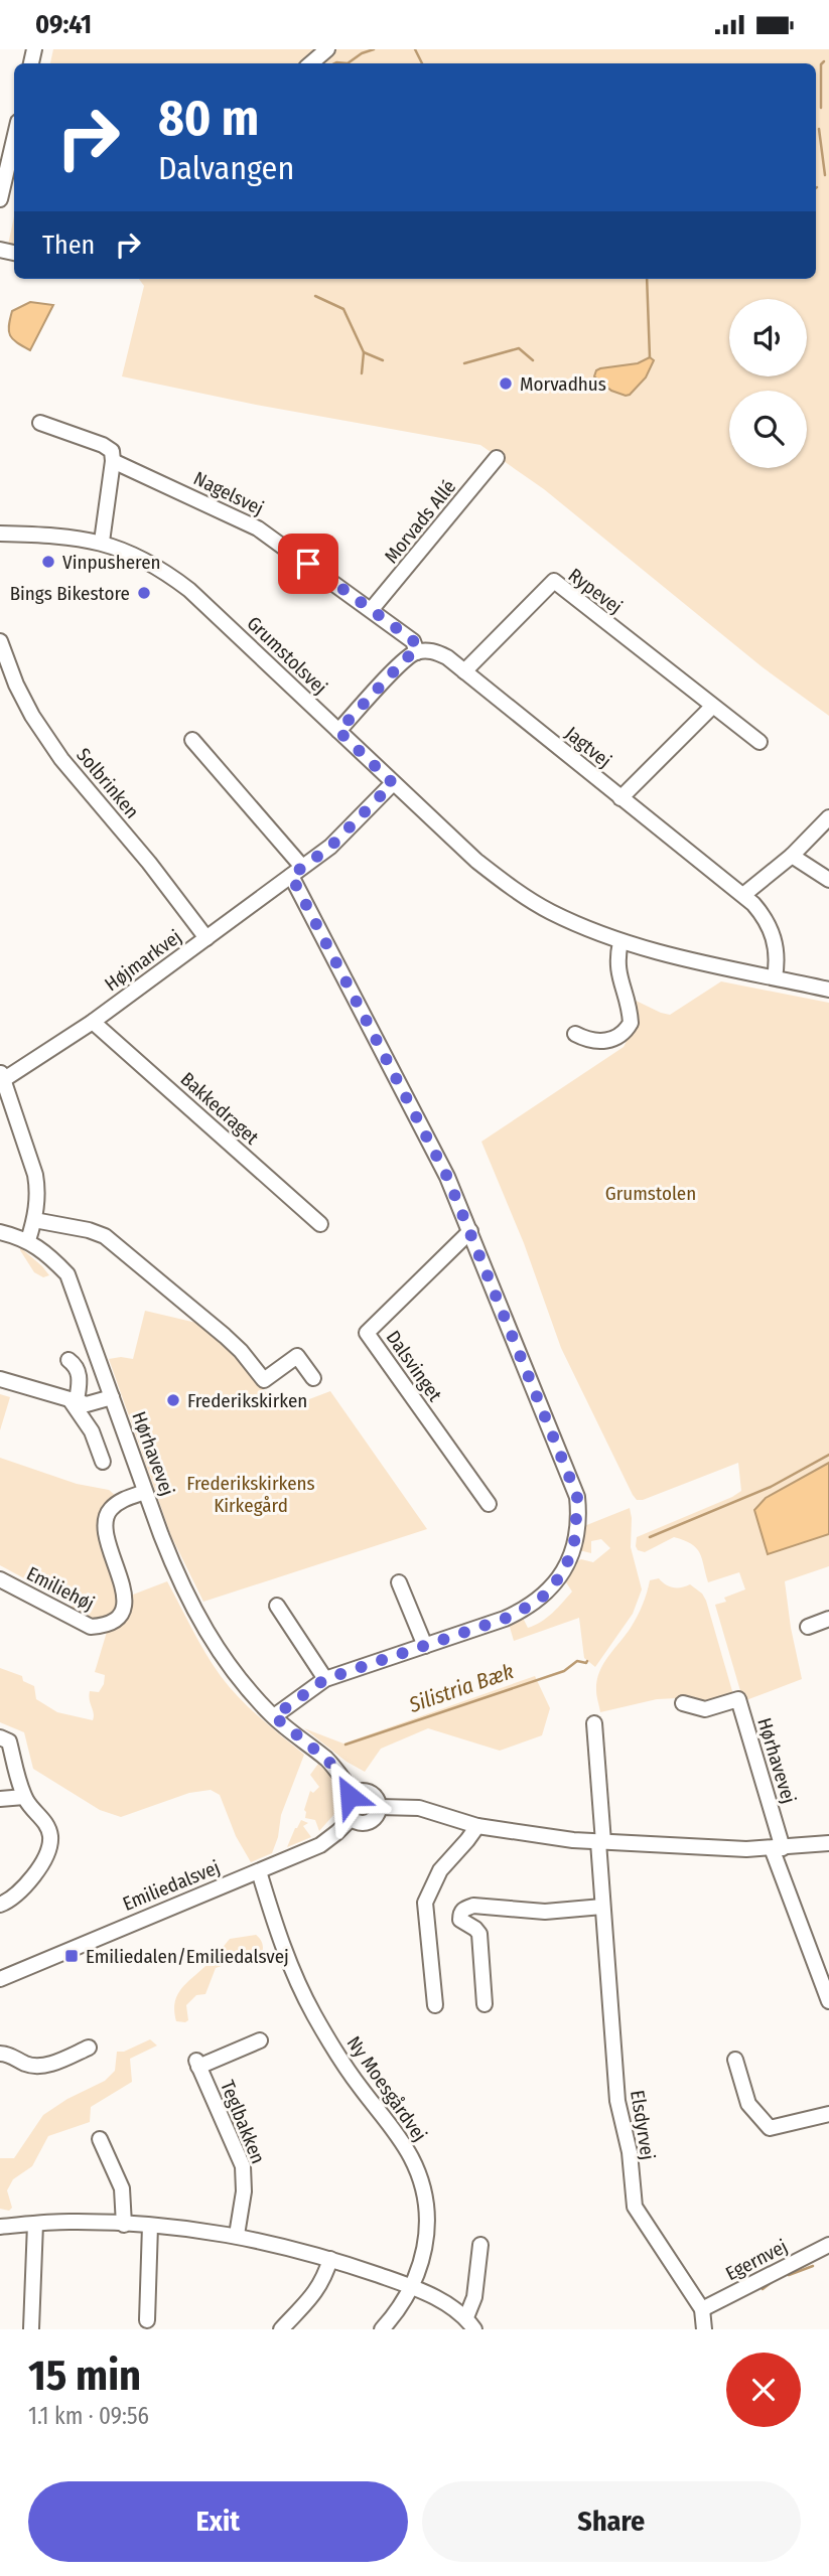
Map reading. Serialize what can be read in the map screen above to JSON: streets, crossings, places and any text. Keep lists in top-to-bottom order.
{
  "streets": {
    "street": [
      "Nagelsvej",
      "Morvads Allé",
      "Rypevej",
      "Grumstolsvej",
      "Jagtvej",
      "Solbrinken",
      "Højmarkvej",
      "Bakkedraget",
      "Dalsvinget",
      "Hørhavevej",
      "Emiliehøj",
      "Emiliedalsvej",
      "Ny Moesgårdvej",
      "Teglbakken",
      "Elsdyrvej",
      "Egernvej"
    ]
  },
  "crossings": [
    ["Nagelsvej", "Morvads Allé"],
    ["Nagelsvej", "Jagtvej"],
    ["Rypevej", "Jagtvej"],
    ["Grumstolsvej", "Jagtvej"],
    ["Grumstolsvej", "Højmarkvej"],
    ["Solbrinken", "Højmarkvej"],
    ["Højmarkvej", "Bakkedraget"],
    ["Højmarkvej", "Hørhavevej"],
    ["Hørhavevej", "Emiliehøj"],
    ["Hørhavevej", "Emiliedalsvej"],
    ["Emiliedalsvej", "Ny Moesgårdvej"],
    ["Elsdyrvej", "Egernvej"]
  ],
  "water": ["Silistria Bæk"],
  "parks": ["Grumstolen", "Frederikskirkens Kirkegård"],
  "places": {
    "other": [
      "Morvadhus",
      "Vinpusheren",
      "Bings Bikestore",
      "Frederikskirken"
    ],
    "transit": ["Emiliedalen/Emiliedalsvej"]
  },
  "page": {
    "status": "09:41",
    "turn": ["80 m", "Dalvangen"],
    "then": "Then",
    "heading": ["15 min", "1.1 km · 09:56"],
    "buttons": ["Exit", "Share"]
  }
}
